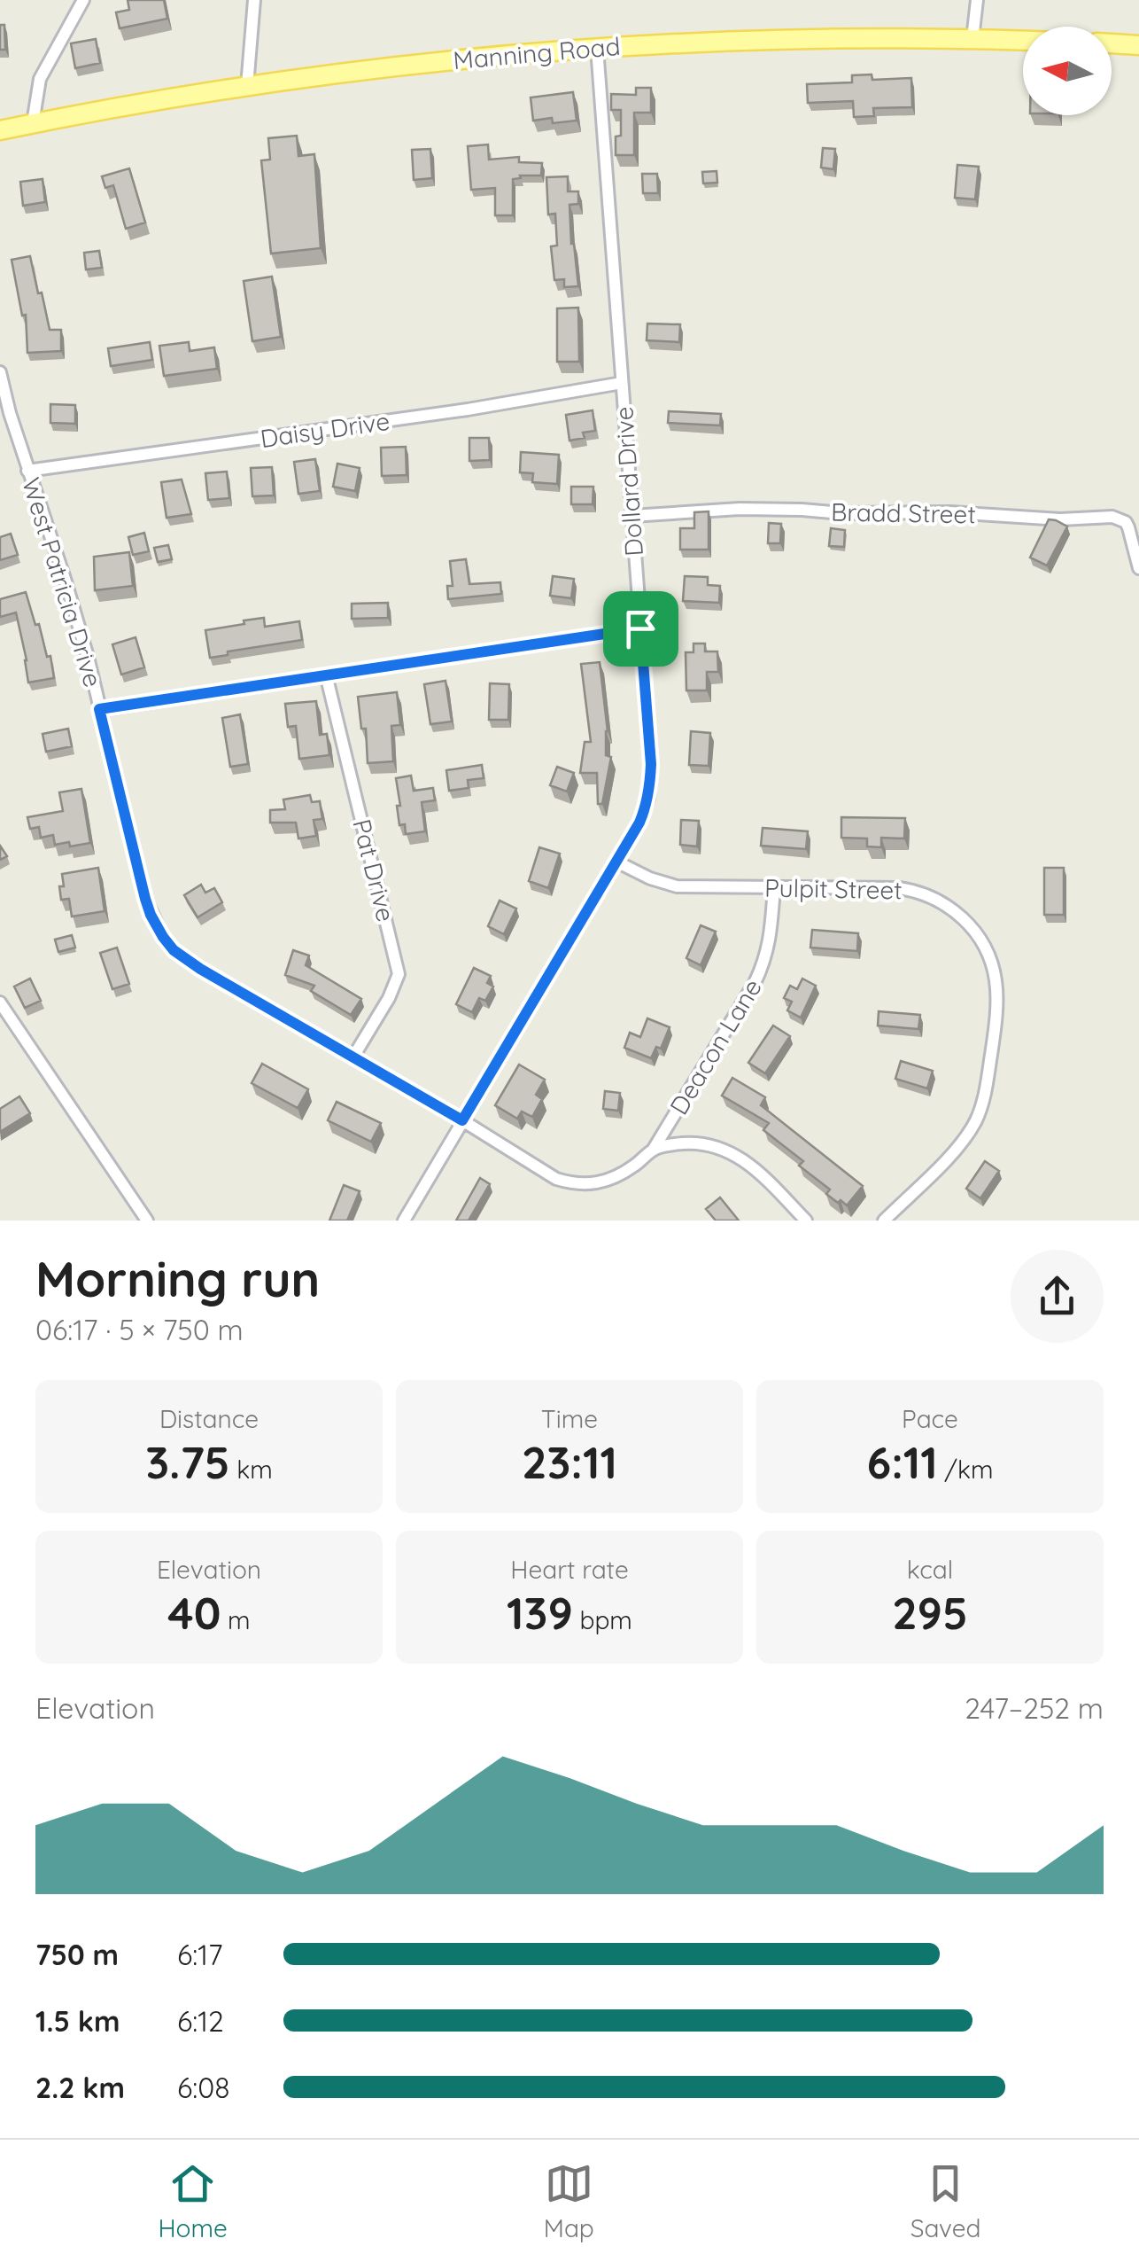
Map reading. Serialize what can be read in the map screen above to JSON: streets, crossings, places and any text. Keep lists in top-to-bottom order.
{
  "streets": {
    "main road": ["Manning Road"],
    "street": [
      "Daisy Drive",
      "Dollard Drive",
      "Bradd Street",
      "West Patricia Drive",
      "Pat Drive",
      "Pulpit Street",
      "Deacon Lane"
    ]
  },
  "crossings": [
    ["Manning Road", "Dollard Drive"],
    ["Daisy Drive", "Dollard Drive"],
    ["Daisy Drive", "West Patricia Drive"],
    ["Dollard Drive", "Bradd Street"],
    ["Dollard Drive", "West Patricia Drive"],
    ["Dollard Drive", "Pulpit Street"],
    ["West Patricia Drive", "Pat Drive"],
    ["West Patricia Drive", "Deacon Lane"],
    ["Pulpit Street", "Deacon Lane"]
  ],
  "north": "left",
  "page": {
    "heading": ["Morning run", "06:17 · 5 × 750 m"],
    "stats": [
      ["Distance", "3.75 km"],
      ["Time", "23:11"],
      ["Pace", "6:11 /km"],
      ["Elevation", "40 m"],
      ["Heart rate", "139 bpm"],
      ["kcal", "295"]
    ],
    "chart": ["Elevation", "247–252 m"],
    "list": [
      {
        "name": "750 m",
        "note": "6:17"
      },
      {
        "name": "1.5 km",
        "note": "6:12"
      },
      {
        "name": "2.2 km",
        "note": "6:08"
      }
    ],
    "tabs": ["Home", "Map", "Saved"]
  }
}
